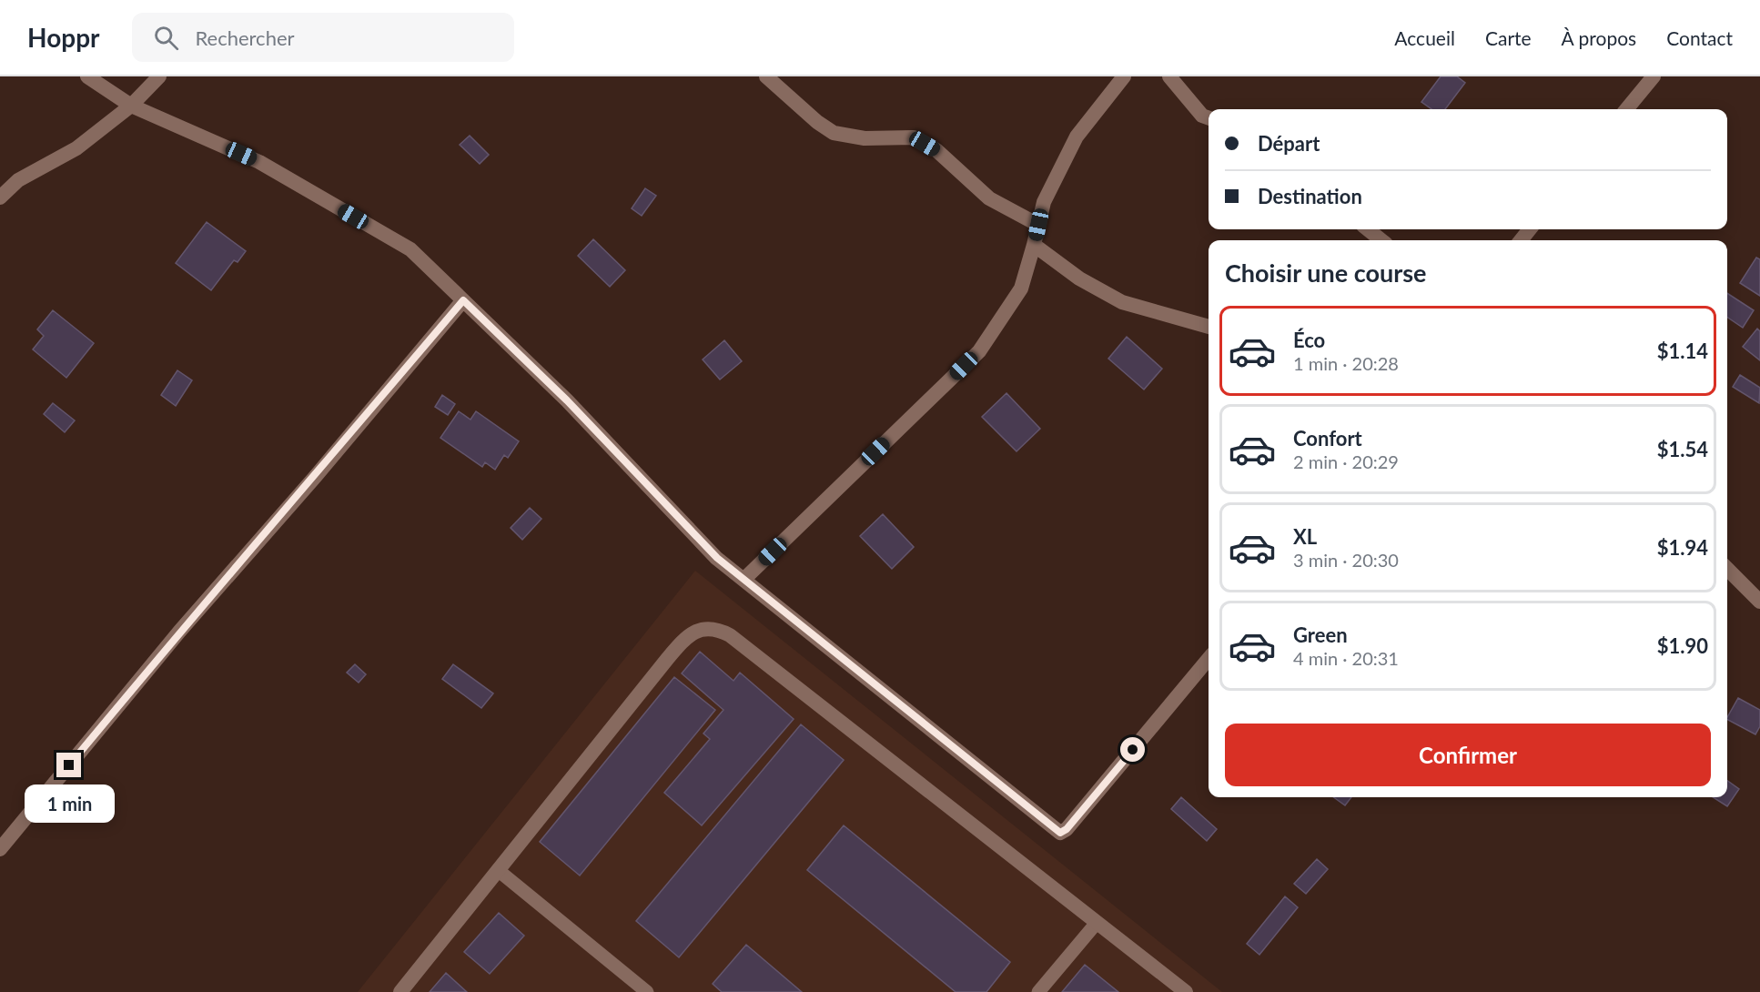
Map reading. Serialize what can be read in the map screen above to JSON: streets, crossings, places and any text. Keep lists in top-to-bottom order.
{
  "page": {
    "header": "Hoppr",
    "search": "Rechercher",
    "nav": [
      "Accueil",
      "Carte",
      "À propos",
      "Contact"
    ],
    "banner": ["Départ", "Destination"],
    "heading": "Choisir une course",
    "list": [
      {
        "name": "Éco",
        "note": "1 min · 20:28",
        "value": "$1.14"
      },
      {
        "name": "Confort",
        "note": "2 min · 20:29",
        "value": "$1.54"
      },
      {
        "name": "XL",
        "note": "3 min · 20:30",
        "value": "$1.94"
      },
      {
        "name": "Green",
        "note": "4 min · 20:31",
        "value": "$1.90"
      }
    ],
    "buttons": "Confirmer",
    "bubble": "1 min"
  }
}
